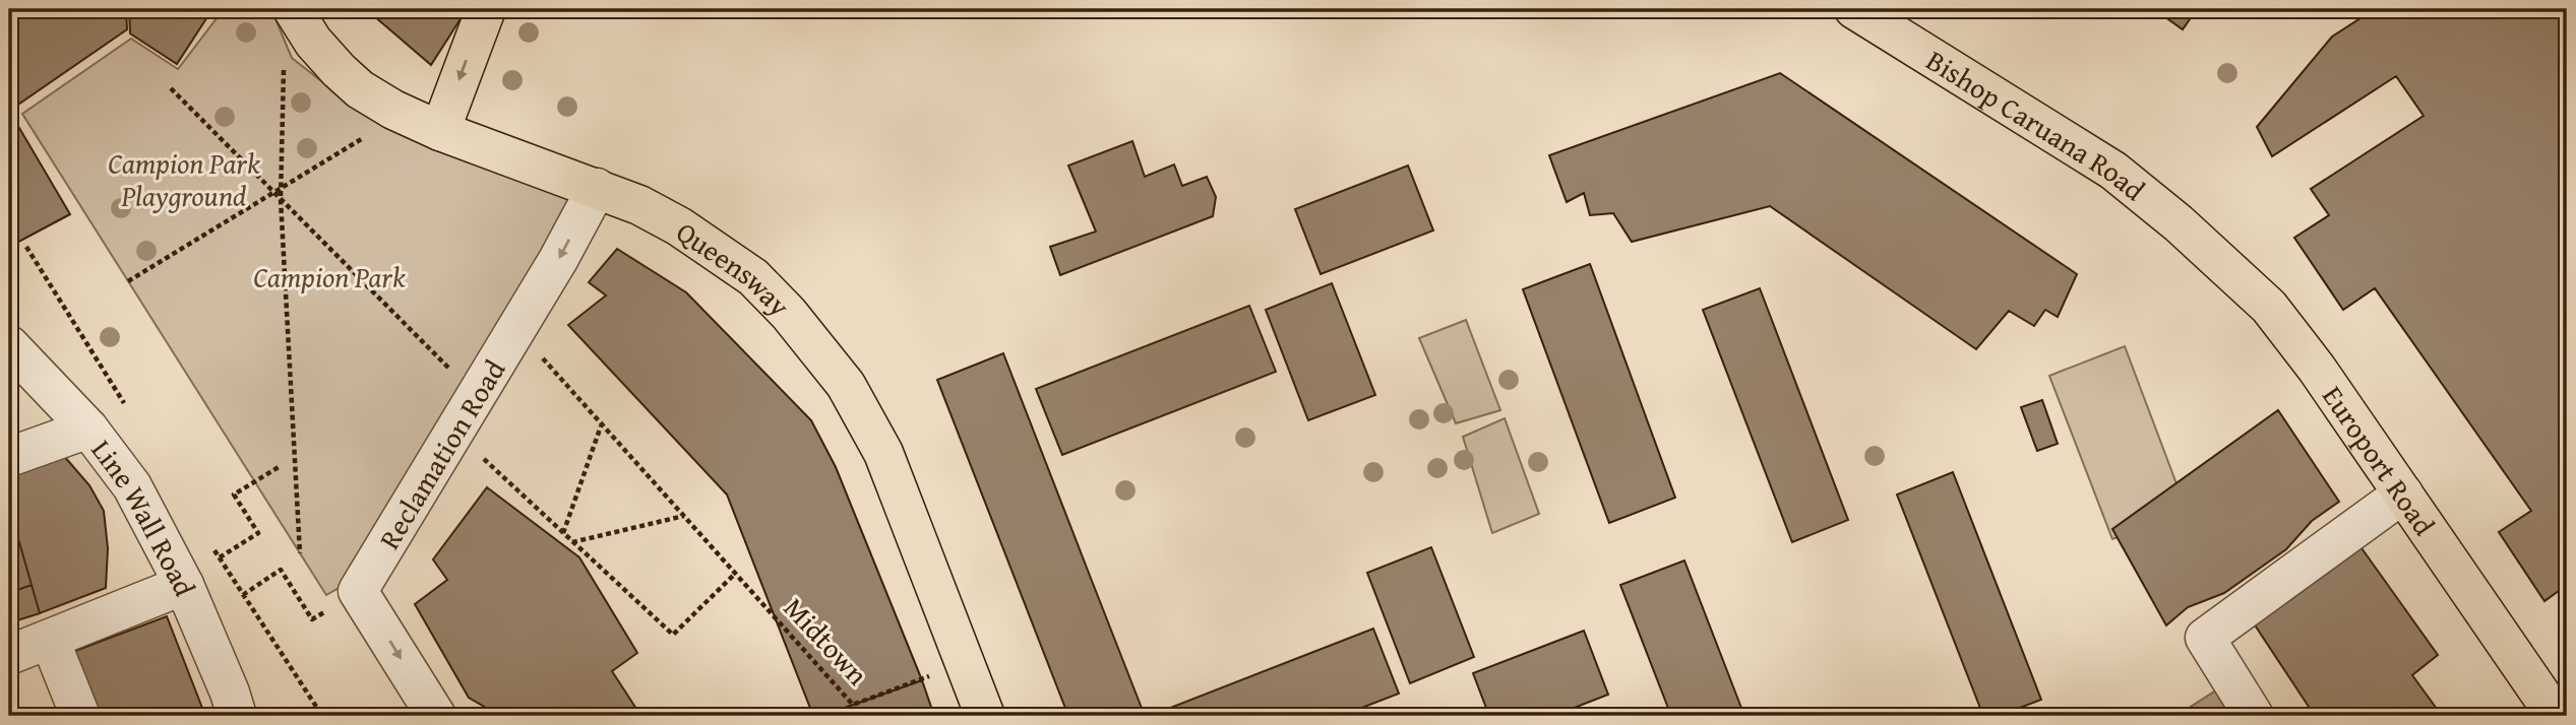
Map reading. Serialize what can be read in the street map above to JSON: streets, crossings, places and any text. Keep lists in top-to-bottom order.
{
  "streets": {
    "main road": ["Bishop Caruana Road", "Queensway", "Europort Road"],
    "street": ["Reclamation Road", "Line Wall Road"],
    "path": ["Midtown"]
  },
  "crossings": [
    ["Bishop Caruana Road", "Europort Road"],
    ["Queensway", "Reclamation Road"],
    ["Reclamation Road", "Midtown"]
  ],
  "parks": ["Campion Park Playground", "Campion Park"]
}
